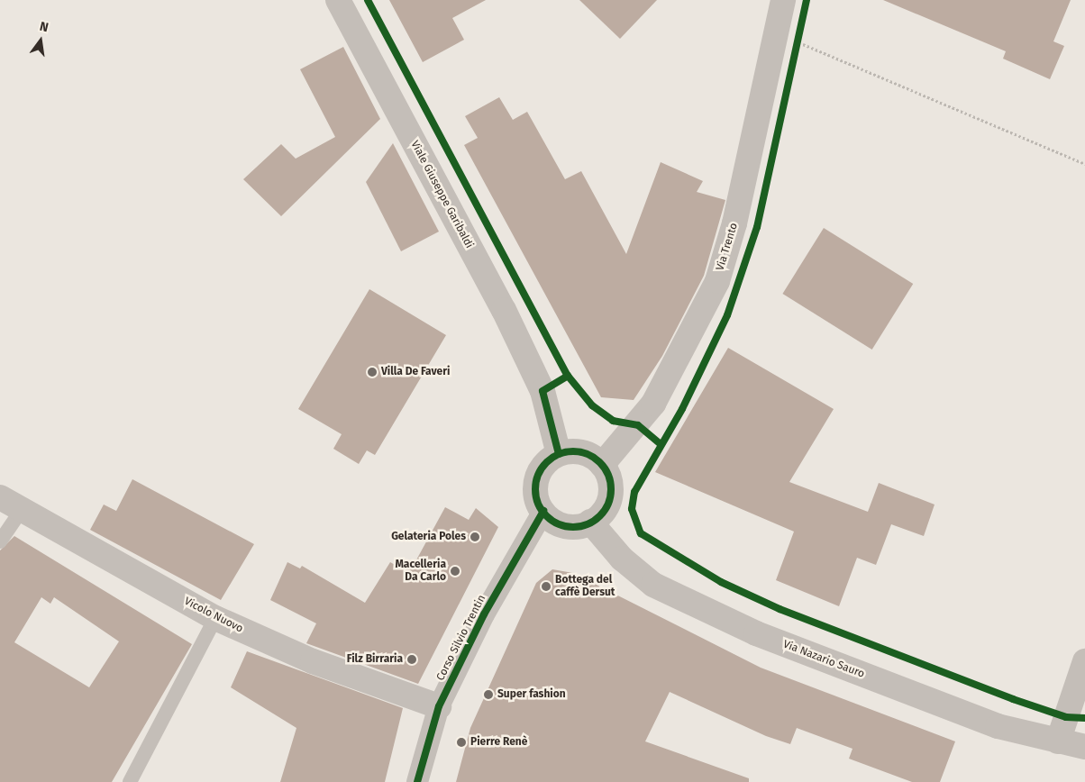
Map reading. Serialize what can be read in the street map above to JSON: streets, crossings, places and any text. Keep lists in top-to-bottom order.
{
  "streets": {
    "street": [
      "Viale Giuseppe Garibaldi",
      "Via Trento",
      "Vicolo Nuovo",
      "Corso Silvio Trentin",
      "Via Nazario Sauro"
    ]
  },
  "crossings": [
    ["Viale Giuseppe Garibaldi", "Via Trento"],
    ["Viale Giuseppe Garibaldi", "Corso Silvio Trentin"],
    ["Viale Giuseppe Garibaldi", "Via Nazario Sauro"],
    ["Via Trento", "Corso Silvio Trentin"],
    ["Via Trento", "Via Nazario Sauro"],
    ["Vicolo Nuovo", "Corso Silvio Trentin"],
    ["Corso Silvio Trentin", "Via Nazario Sauro"]
  ],
  "places": [
    "Villa De Faveri",
    "Gelateria Poles",
    "Macelleria Da Carlo",
    "Bottega del caffè Dersut",
    "Filz Birraria",
    "Super fashion",
    "Pierre Renè"
  ],
  "north": "top"
}
